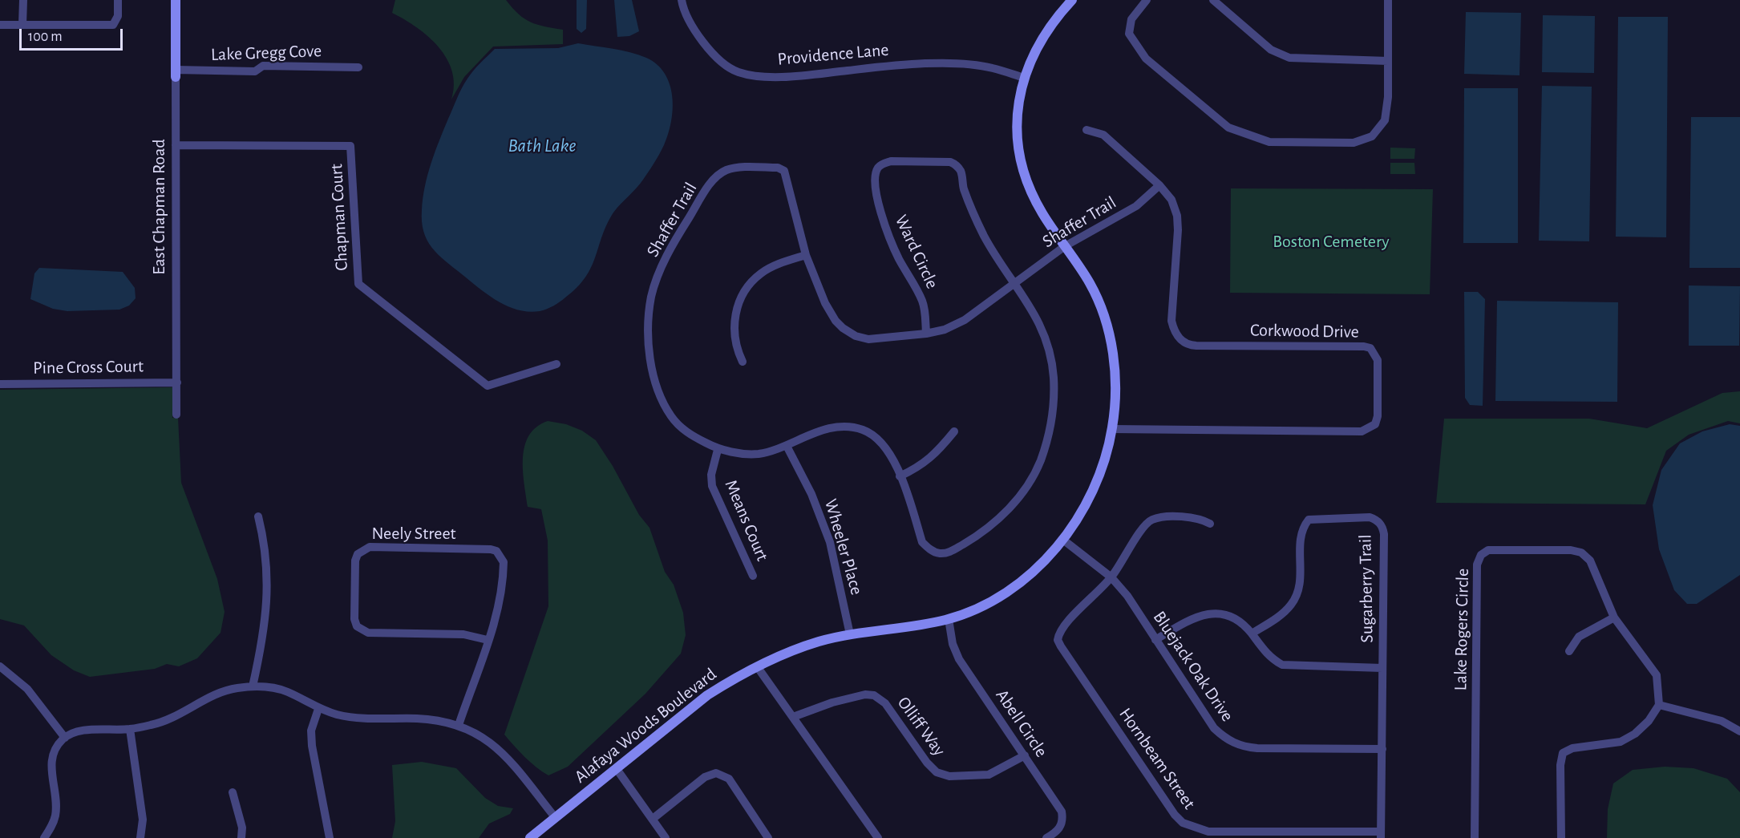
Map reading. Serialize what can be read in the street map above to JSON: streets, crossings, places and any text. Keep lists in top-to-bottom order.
{
  "streets": {
    "street": [
      "Lake Gregg Cove",
      "Providence Lane",
      "East Chapman Road",
      "Chapman Court",
      "Shaffer Trail",
      "Ward Circle",
      "Corkwood Drive",
      "Pine Cross Court",
      "Means Court",
      "Neely Street",
      "Wheeler Place",
      "Sugarberry Trail",
      "Lake Rogers Circle",
      "Bluejack Oak Drive",
      "Abell Circle",
      "Alafaya Woods Boulevard",
      "Olliff Way",
      "Hornbeam Street"
    ]
  },
  "crossings": [
    ["Lake Gregg Cove", "East Chapman Road"],
    ["Providence Lane", "Alafaya Woods Boulevard"],
    ["East Chapman Road", "Chapman Court"],
    ["East Chapman Road", "Pine Cross Court"],
    ["Shaffer Trail", "Ward Circle"],
    ["Shaffer Trail", "Corkwood Drive"],
    ["Shaffer Trail", "Means Court"],
    ["Shaffer Trail", "Wheeler Place"],
    ["Shaffer Trail", "Alafaya Woods Boulevard"],
    ["Corkwood Drive", "Alafaya Woods Boulevard"],
    ["Wheeler Place", "Alafaya Woods Boulevard"],
    ["Sugarberry Trail", "Bluejack Oak Drive"],
    ["Sugarberry Trail", "Hornbeam Street"],
    ["Bluejack Oak Drive", "Alafaya Woods Boulevard"],
    ["Bluejack Oak Drive", "Hornbeam Street"],
    ["Abell Circle", "Alafaya Woods Boulevard"],
    ["Abell Circle", "Olliff Way"]
  ],
  "water": ["Bath Lake"],
  "parks": ["Boston Cemetery"],
  "scale_bar": "100 m"
}
